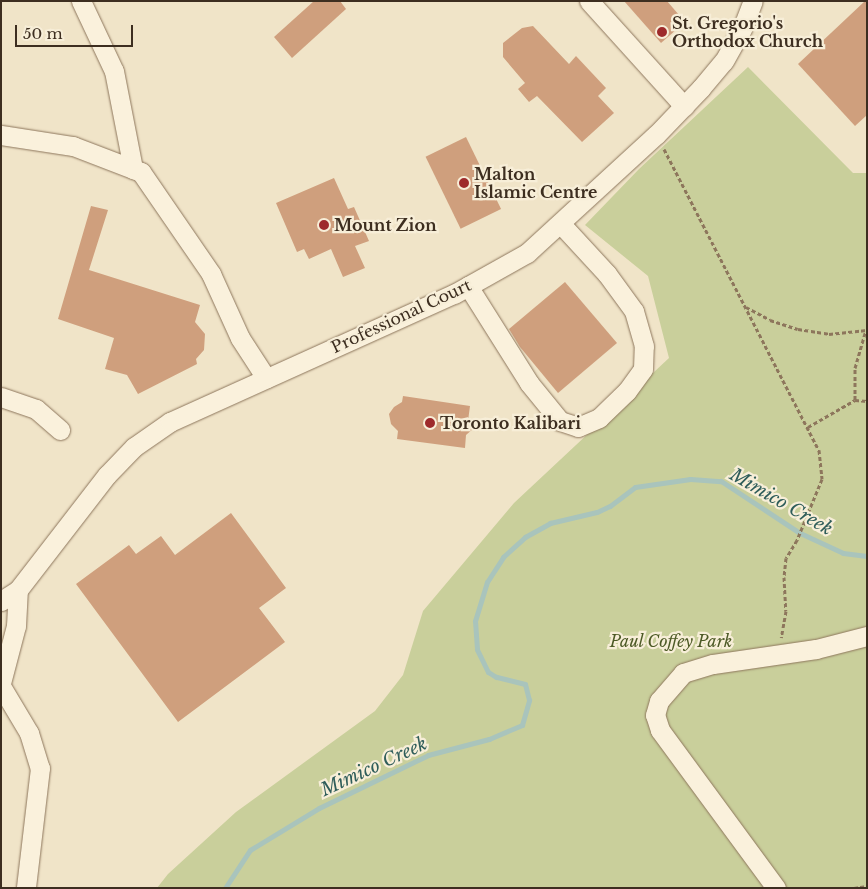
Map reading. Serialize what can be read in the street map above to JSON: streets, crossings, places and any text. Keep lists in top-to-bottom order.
{
  "streets": {
    "street": ["Professional Court"]
  },
  "water": ["Mimico Creek"],
  "parks": ["Paul Coffey Park"],
  "places": [
    "St. Gregorio's Orthodox Church",
    "Malton Islamic Centre",
    "Mount Zion",
    "Toronto Kalibari"
  ],
  "scale_bar": "50 m"
}
